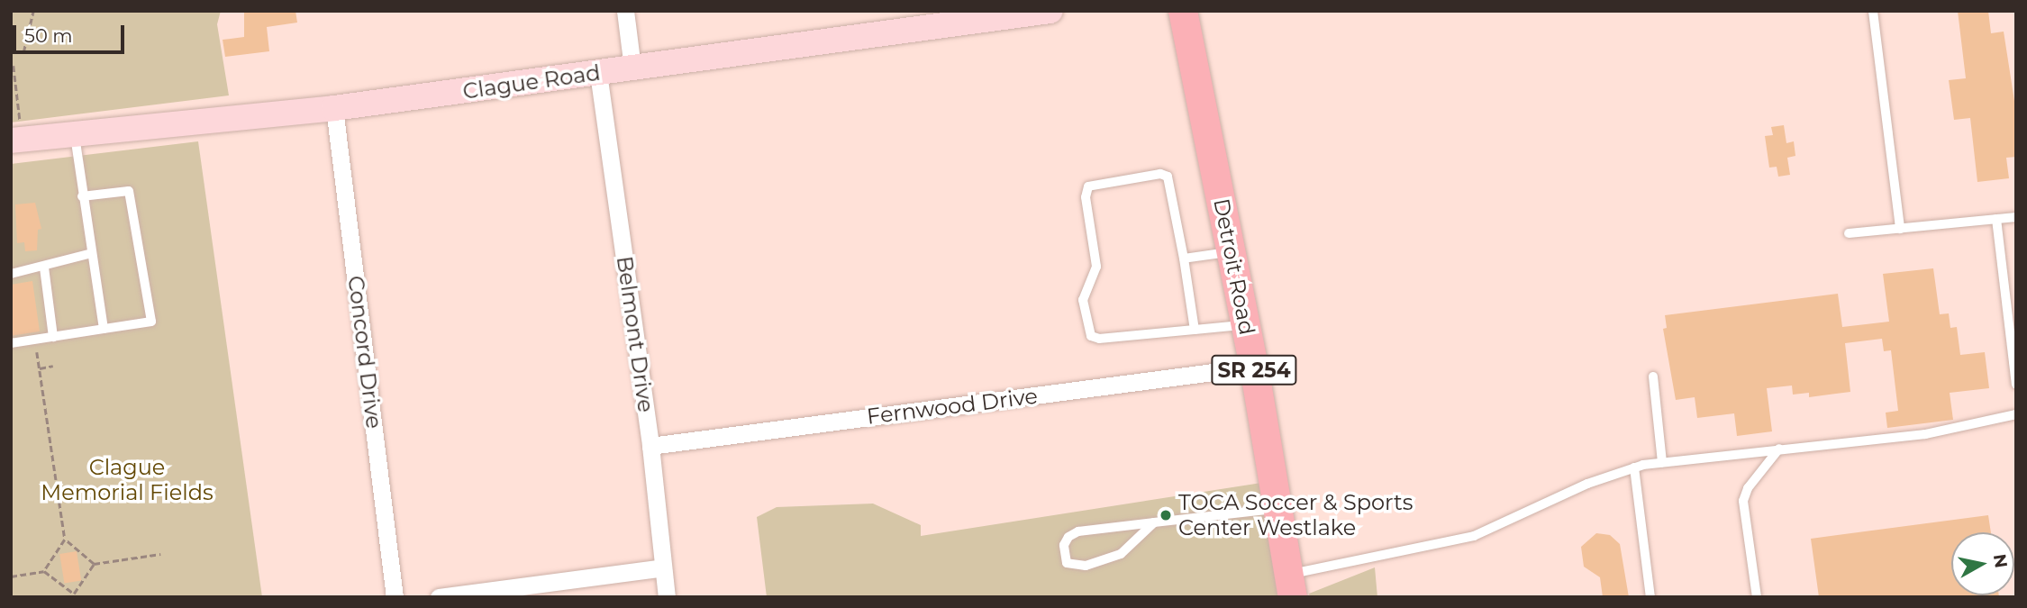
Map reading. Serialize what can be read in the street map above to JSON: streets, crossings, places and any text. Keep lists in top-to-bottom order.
{
  "streets": {
    "main road": ["Clague Road", "Detroit Road", "SR 254"],
    "street": ["Belmont Drive", "Concord Drive", "Fernwood Drive"]
  },
  "crossings": [
    ["Clague Road", "Belmont Drive"],
    ["Clague Road", "Concord Drive"],
    ["Detroit Road", "Fernwood Drive"],
    ["Belmont Drive", "Fernwood Drive"]
  ],
  "parks": ["Clague Memorial Fields"],
  "places": ["TOCA Soccer & Sports Center Westlake"],
  "scale_bar": "50 m",
  "north": "right"
}
